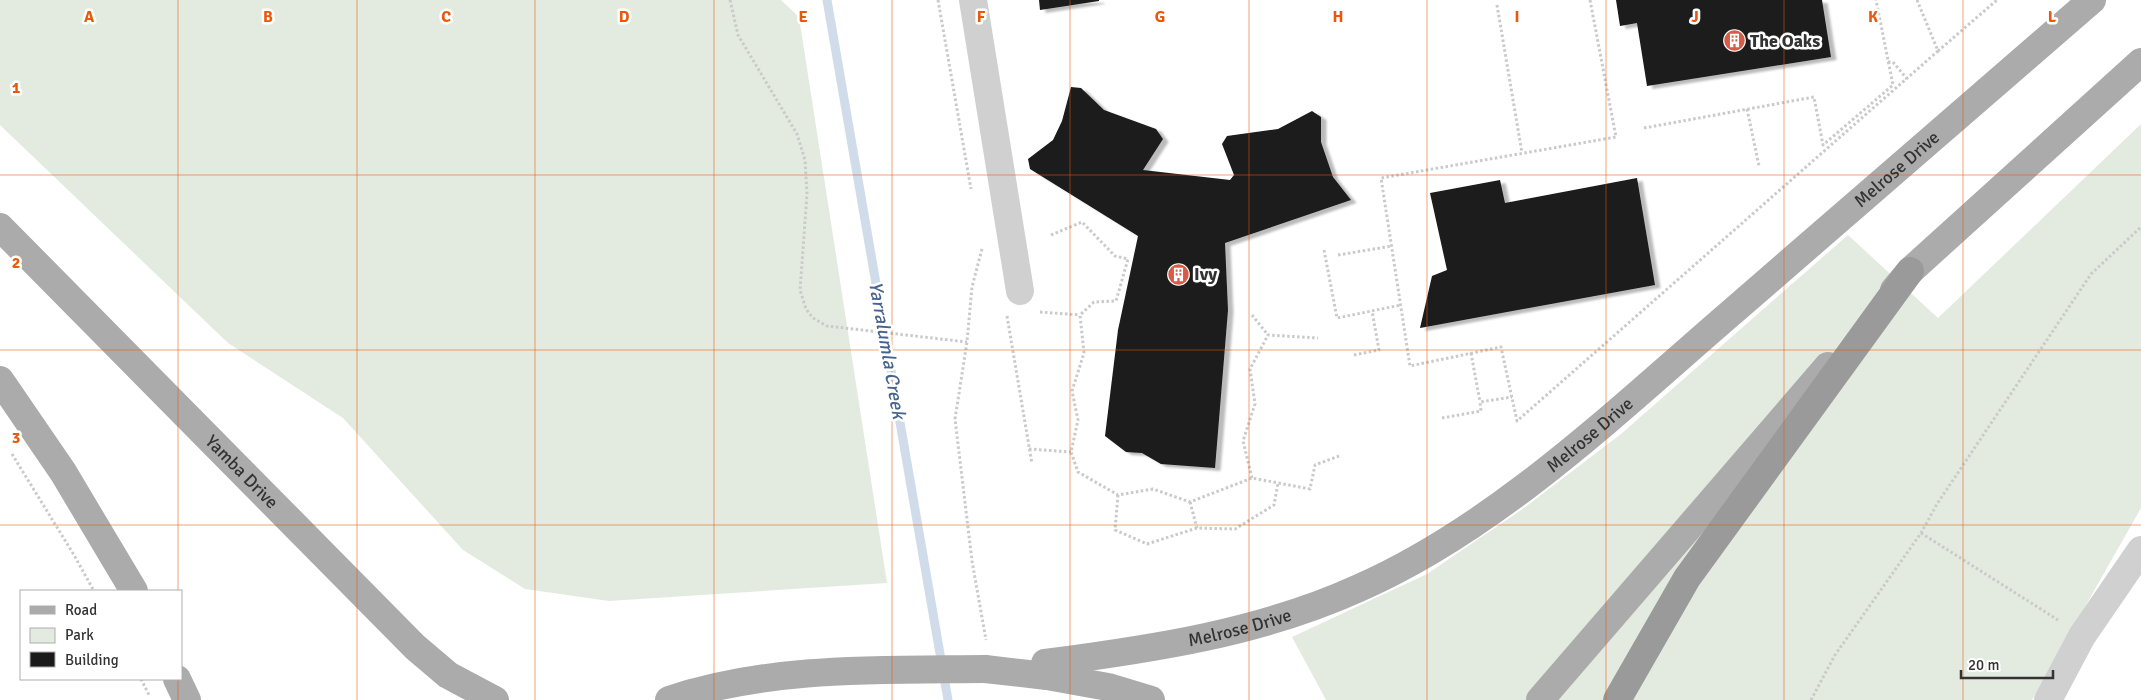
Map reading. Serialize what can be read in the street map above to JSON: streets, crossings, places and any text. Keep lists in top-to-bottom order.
{
  "streets": {
    "main road": ["Melrose Drive", "Yamba Drive"]
  },
  "water": ["Yarralumla Creek"],
  "places": {
    "building": ["The Oaks", "Ivy"]
  },
  "legend": ["Road", "Park", "Building"],
  "scale_bar": "20 m",
  "grid": {
    "columns": [
      "A",
      "B",
      "C",
      "D",
      "E",
      "F",
      "G",
      "H",
      "I",
      "J",
      "K",
      "L"
    ],
    "rows": ["1", "2", "3"]
  }
}
